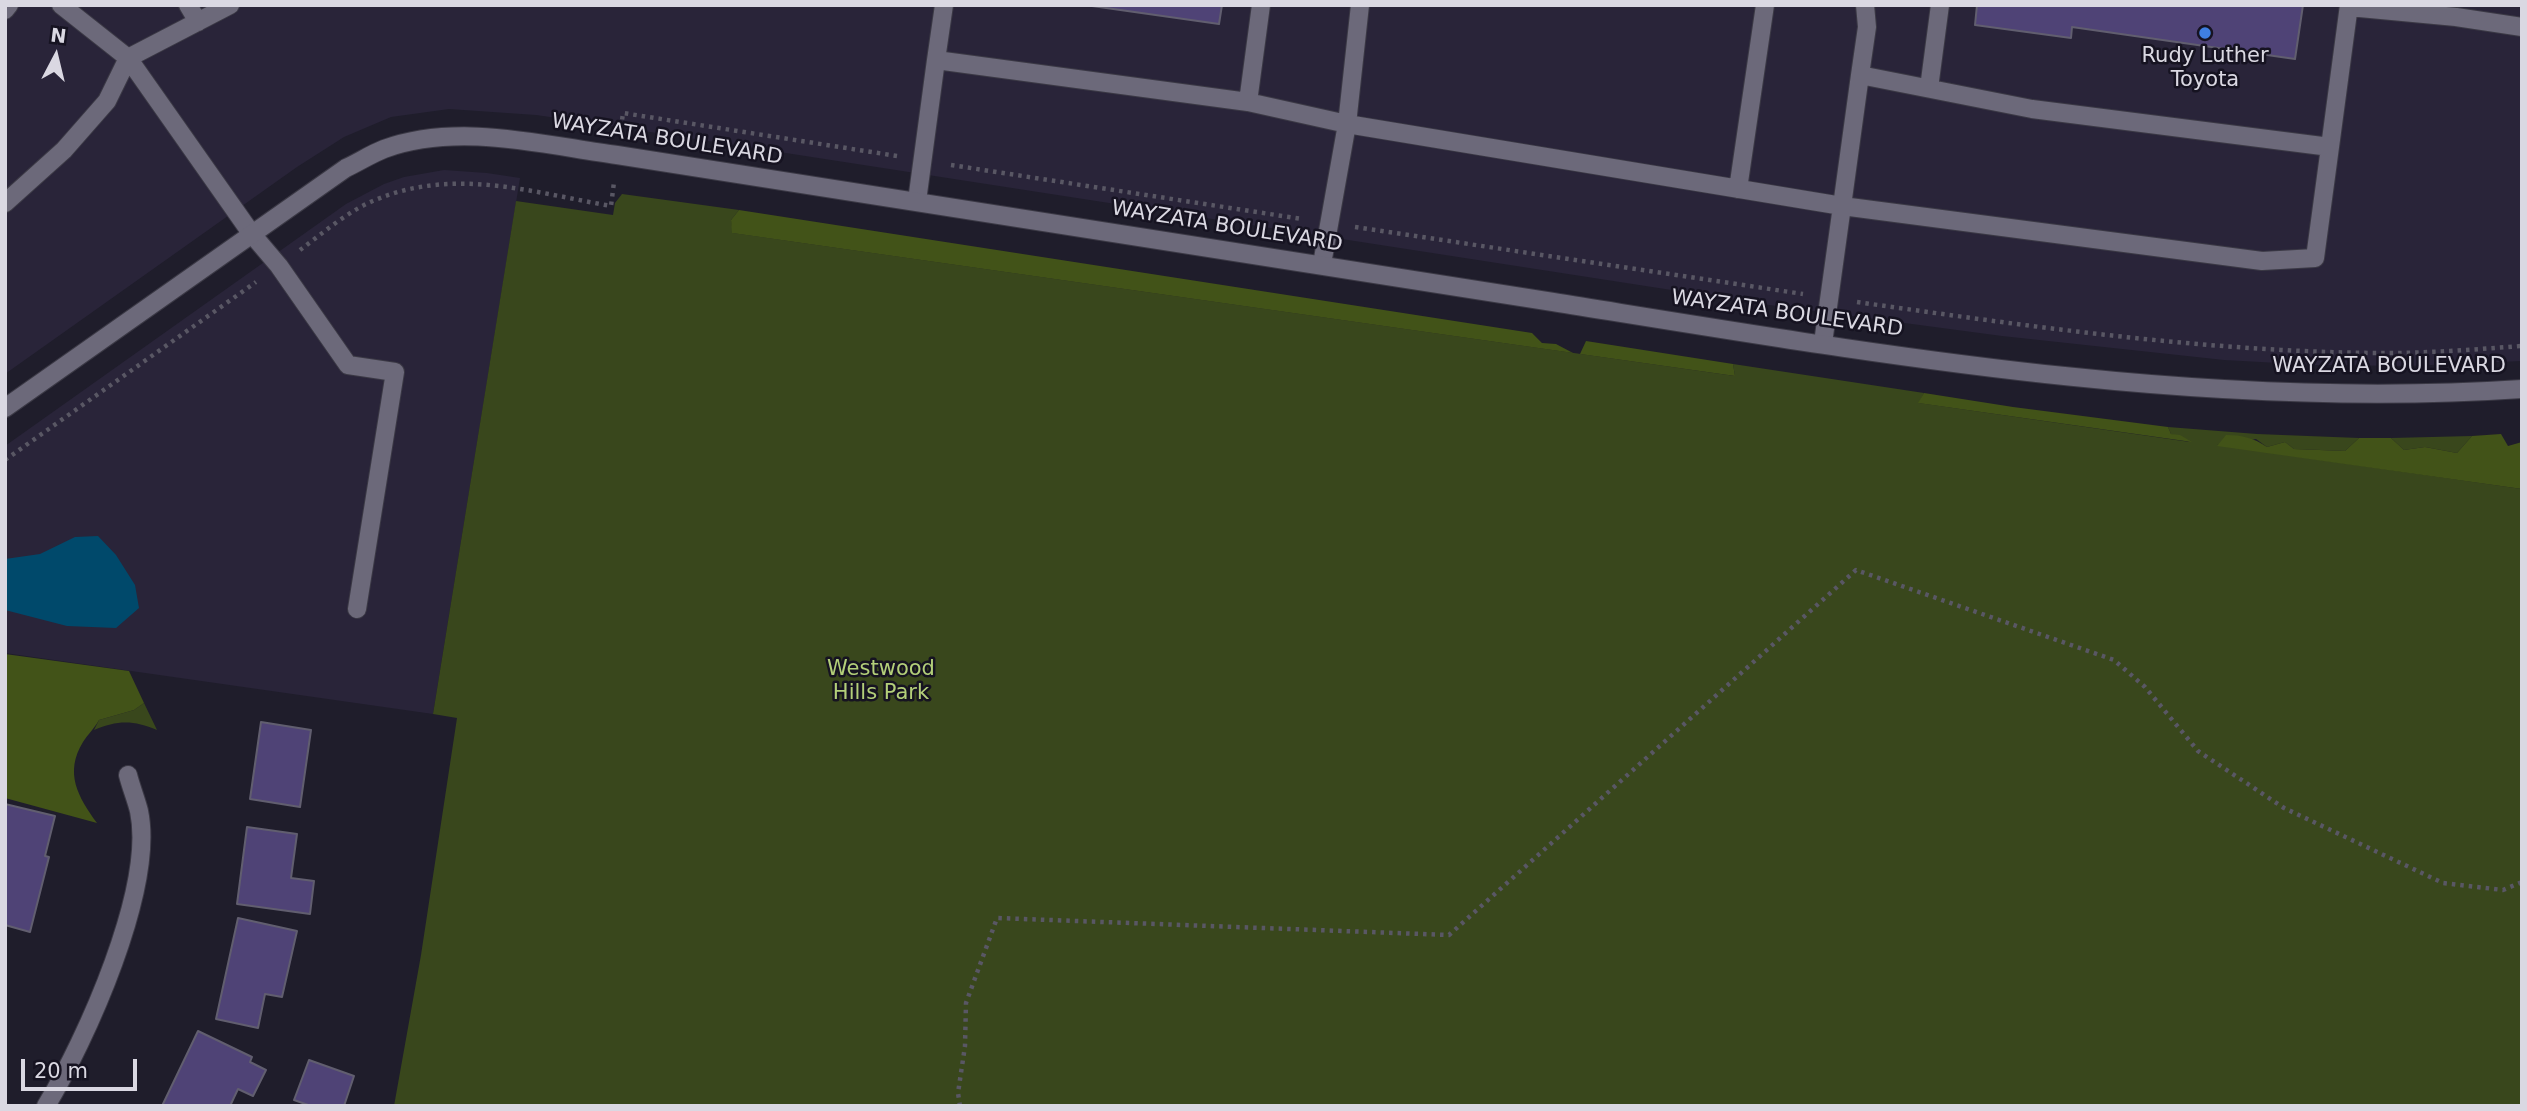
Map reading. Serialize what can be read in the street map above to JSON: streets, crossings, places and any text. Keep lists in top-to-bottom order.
{
  "streets": {
    "street": ["WAYZATA BOULEVARD"]
  },
  "parks": ["Westwood Hills Park"],
  "places": ["Rudy Luther Toyota"],
  "scale_bar": "20 m",
  "north": "top"
}
